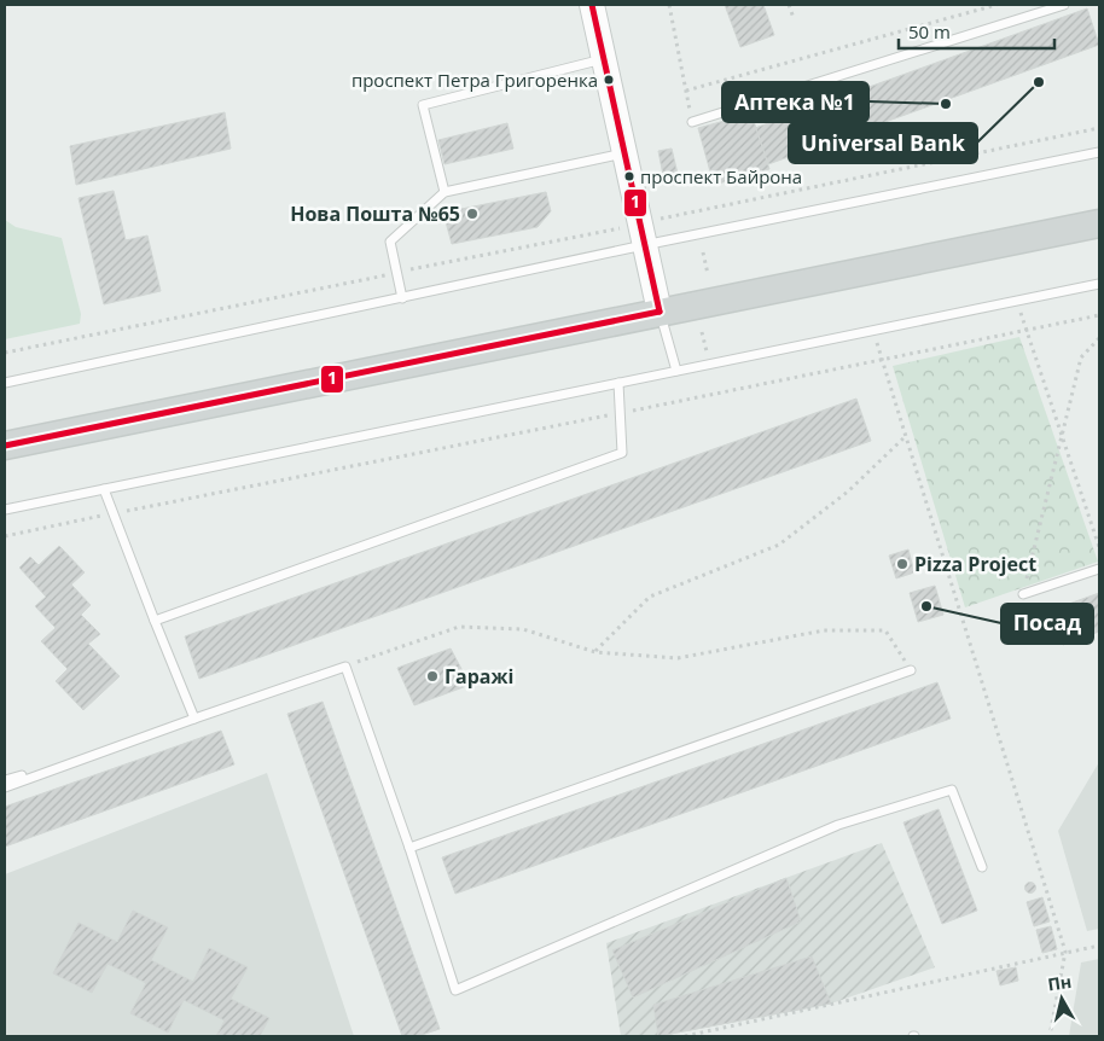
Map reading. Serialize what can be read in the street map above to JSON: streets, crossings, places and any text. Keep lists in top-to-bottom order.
{
  "places": [
    "проспект Петра Григоренка",
    "Universal Bank",
    "Аптека №1",
    "проспект Байрона",
    "Нова Пошта №65",
    "Pizza Project",
    "Посад",
    "Гаражі"
  ],
  "lines": ["transit line 1"],
  "scale_bar": "50 m",
  "north": "top"
}
